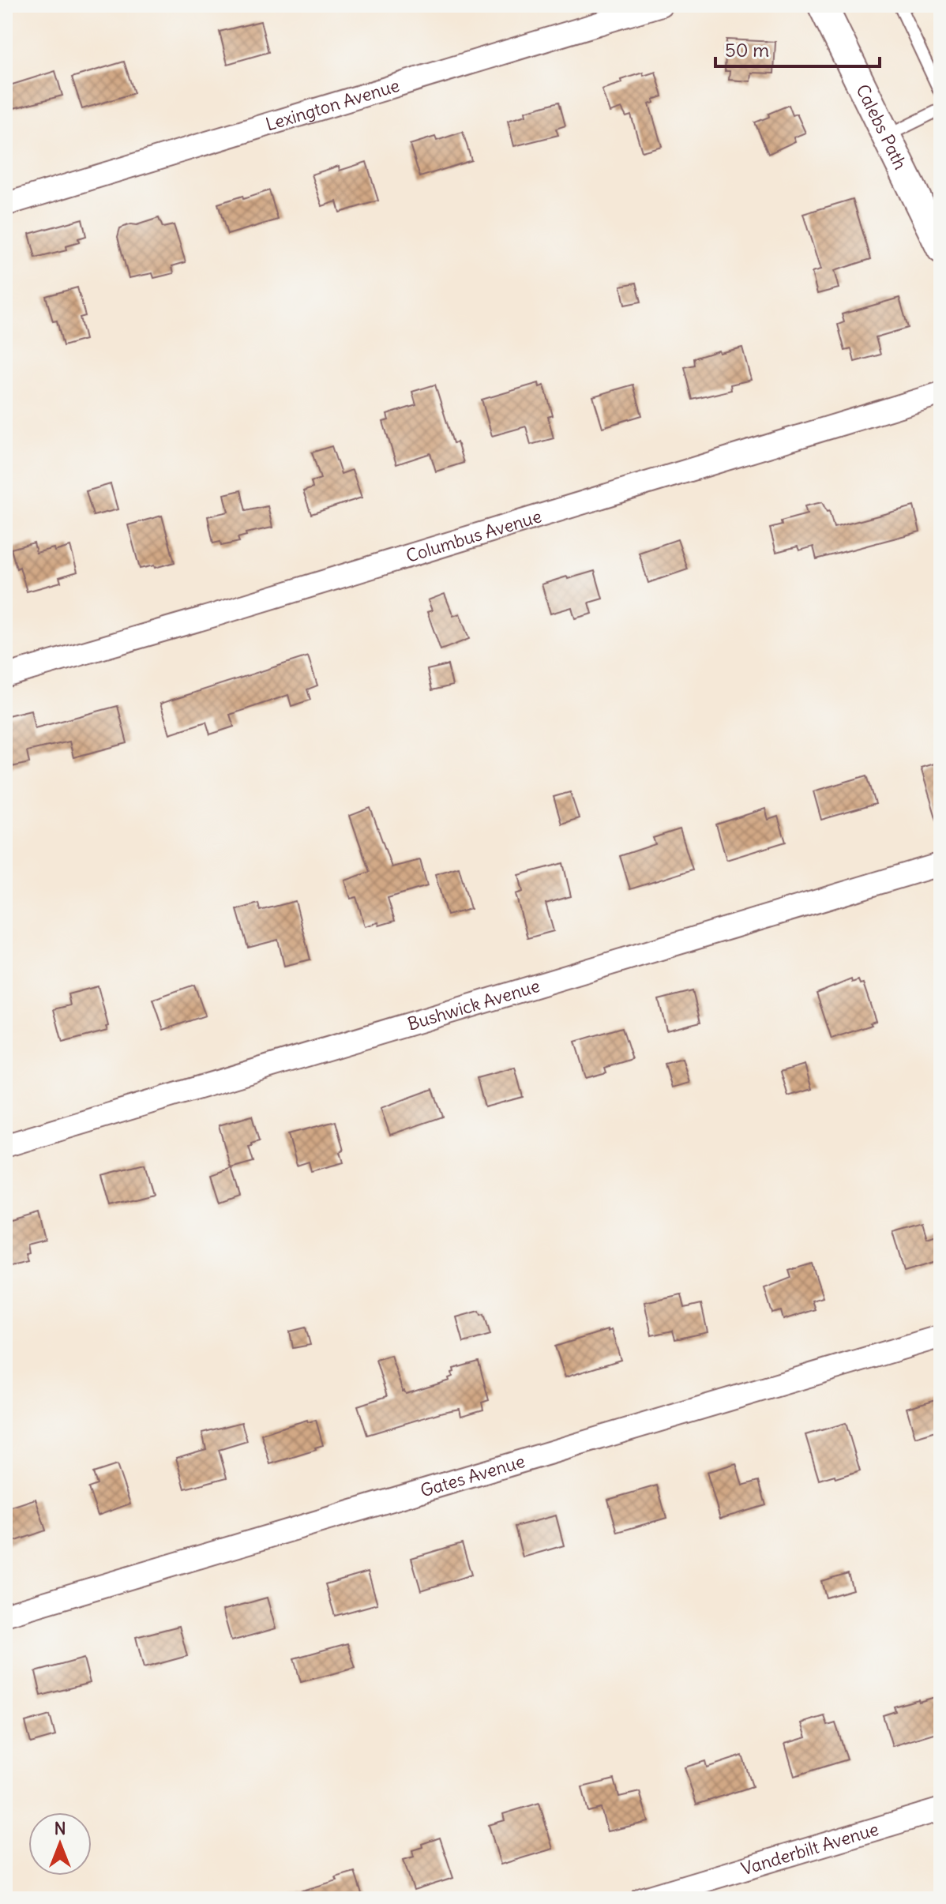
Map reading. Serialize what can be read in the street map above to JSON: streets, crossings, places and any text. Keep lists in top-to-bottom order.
{
  "streets": {
    "street": [
      "Lexington Avenue",
      "Calebs Path",
      "Columbus Avenue",
      "Bushwick Avenue",
      "Gates Avenue",
      "Vanderbilt Avenue"
    ]
  },
  "scale_bar": "50 m",
  "north": "top"
}
